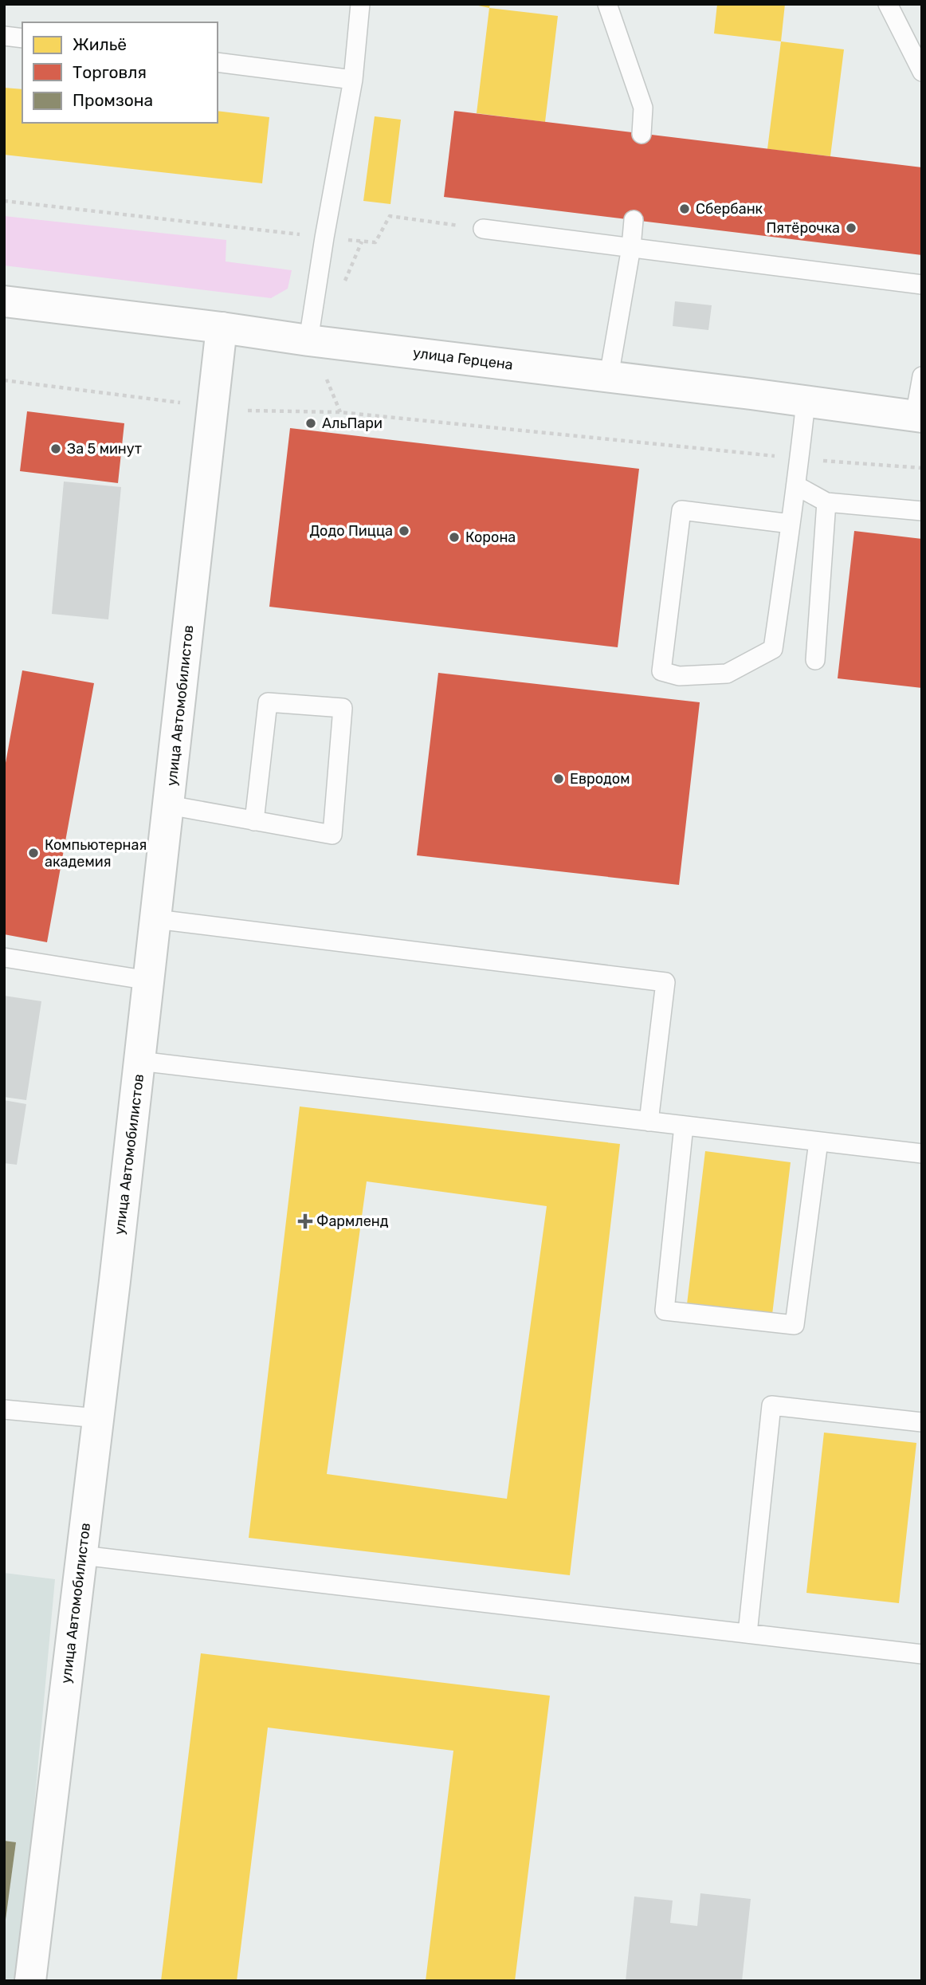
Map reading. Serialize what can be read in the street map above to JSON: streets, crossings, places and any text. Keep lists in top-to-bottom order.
{
  "streets": {
    "street": ["улица Герцена", "улица Автомобилистов"]
  },
  "crossings": [
    ["улица Герцена", "улица Автомобилистов"]
  ],
  "places": {
    "other": [
      "Сбербанк",
      "Пятёрочка",
      "АльПари",
      "За 5 минут",
      "Додо Пицца",
      "Корона",
      "Евродом",
      "Компьютерная академия"
    ],
    "health": ["Фармленд"]
  },
  "legend": ["Жильё", "Торговля", "Промзона"]
}
